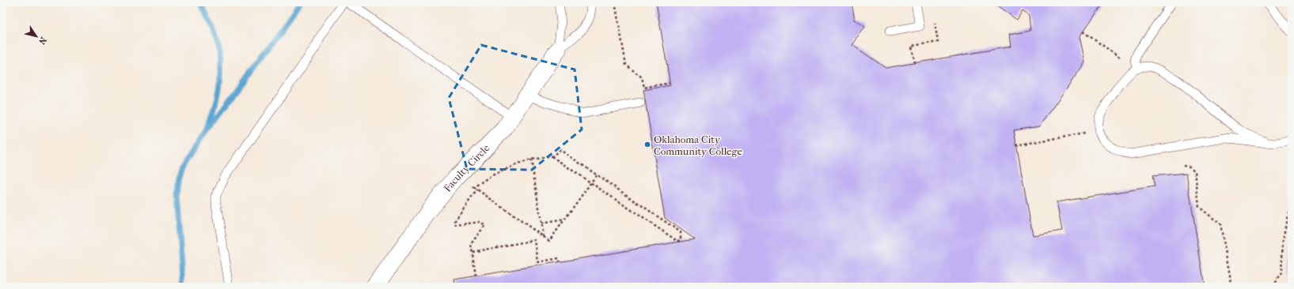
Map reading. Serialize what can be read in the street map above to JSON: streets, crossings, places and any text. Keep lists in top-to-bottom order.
{
  "streets": {
    "street": ["Faculty Circle"]
  },
  "places": ["Oklahoma City Community College"],
  "north": "bottom right"
}
